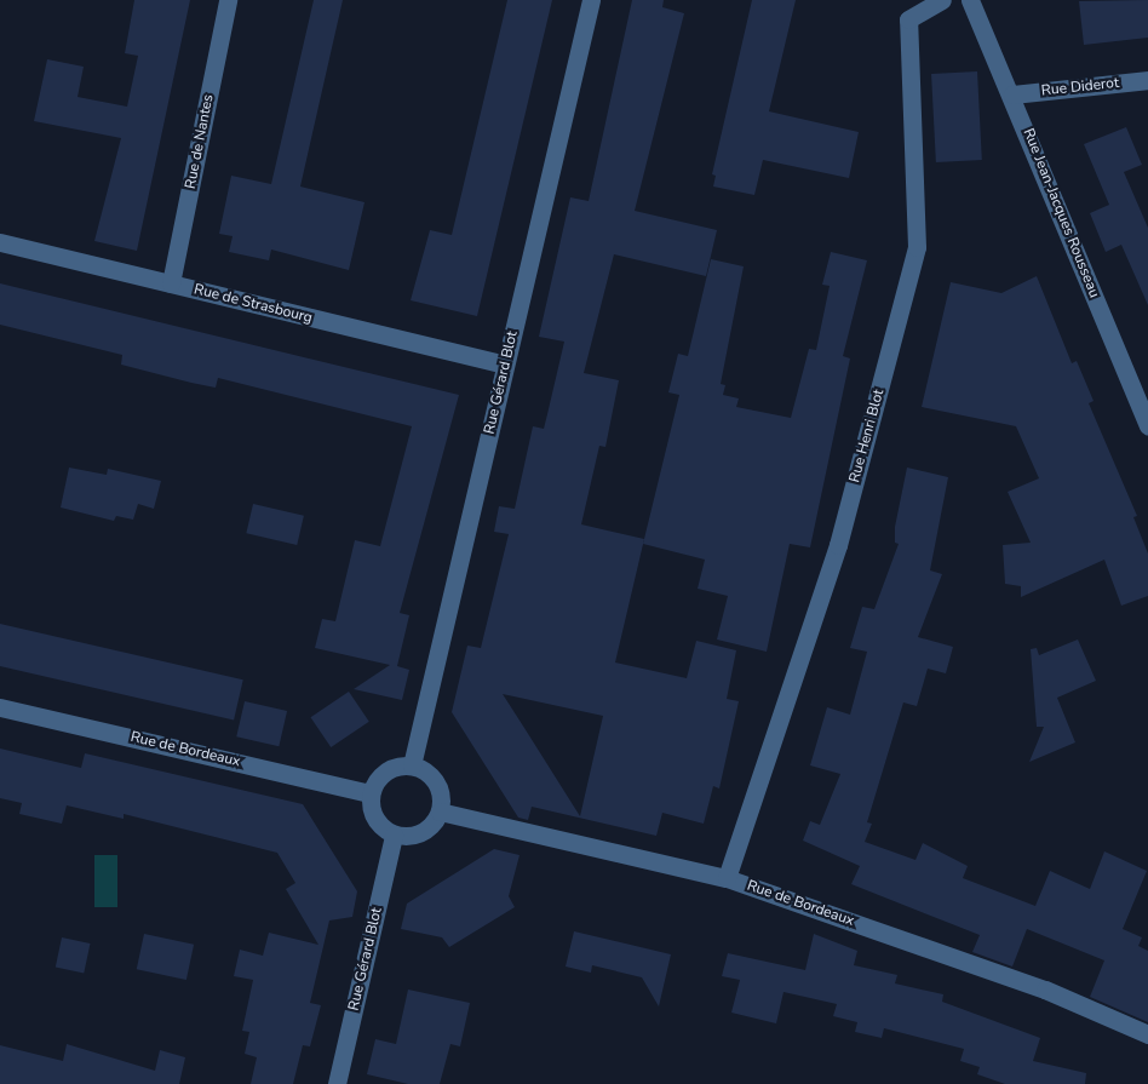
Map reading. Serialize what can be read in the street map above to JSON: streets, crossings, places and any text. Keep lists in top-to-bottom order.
{
  "streets": {
    "street": [
      "Rue Diderot",
      "Rue de Nantes",
      "Rue Jean-Jacques Rousseau",
      "Rue de Strasbourg",
      "Rue Gérard Blot",
      "Rue Henri Blot",
      "Rue de Bordeaux"
    ]
  },
  "crossings": [
    ["Rue Diderot", "Rue Jean-Jacques Rousseau"],
    ["Rue de Nantes", "Rue de Strasbourg"],
    ["Rue de Strasbourg", "Rue Gérard Blot"],
    ["Rue Gérard Blot", "Rue de Bordeaux"],
    ["Rue Henri Blot", "Rue de Bordeaux"]
  ]
}
